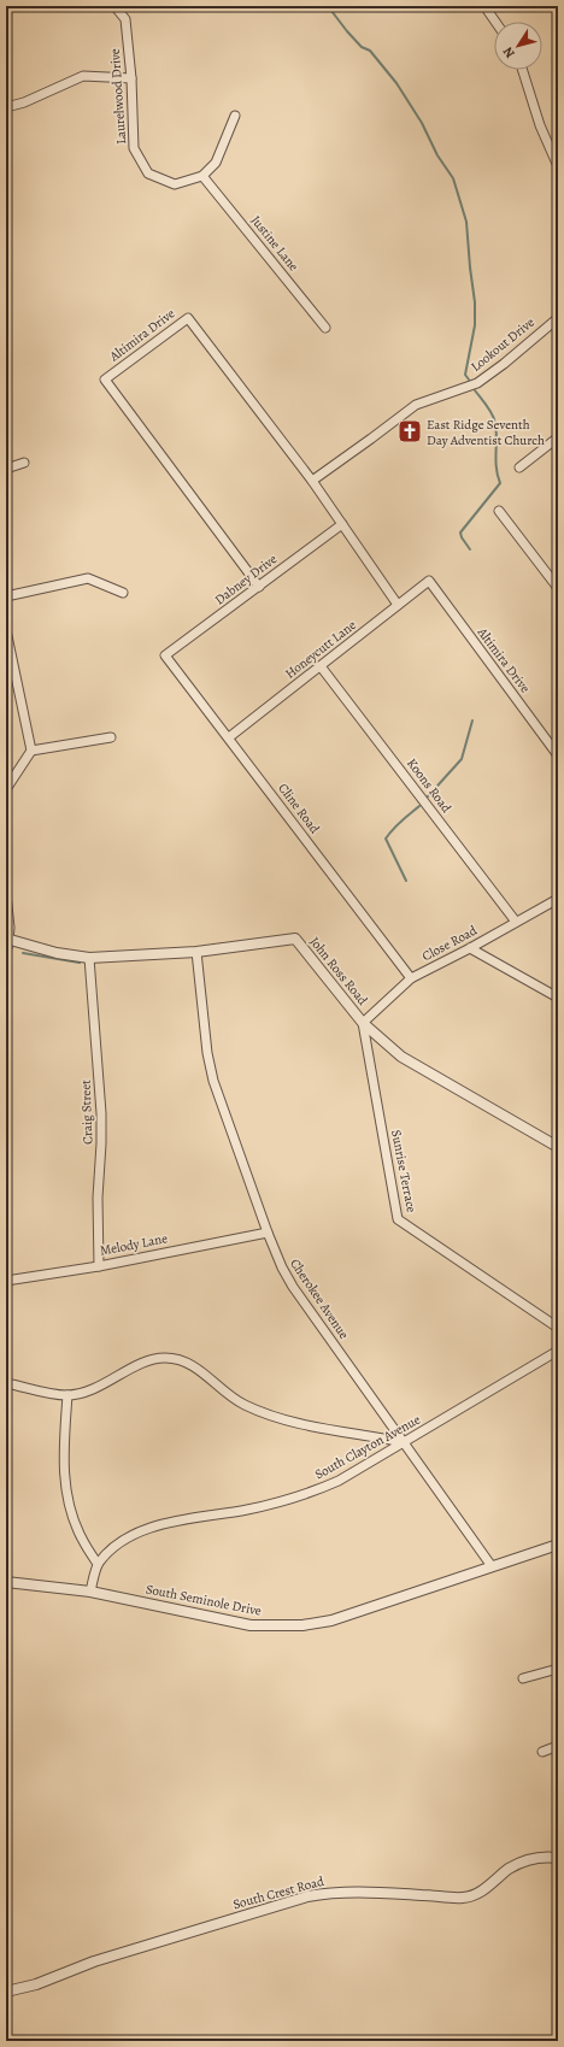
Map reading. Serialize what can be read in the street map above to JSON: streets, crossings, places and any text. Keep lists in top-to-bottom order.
{
  "streets": {
    "street": [
      "Laurelwood Drive",
      "Justine Lane",
      "Altimira Drive",
      "Lookout Drive",
      "Dabney Drive",
      "Honeycutt Lane",
      "Koons Road",
      "Cline Road",
      "Close Road",
      "John Ross Road",
      "Craig Street",
      "Sunrise Terrace",
      "Melody Lane",
      "Cherokee Avenue",
      "South Clayton Avenue",
      "South Seminole Drive",
      "South Crest Road"
    ]
  },
  "crossings": [
    ["Laurelwood Drive", "Justine Lane"],
    ["Altimira Drive", "Lookout Drive"],
    ["Altimira Drive", "Dabney Drive"],
    ["Altimira Drive", "Honeycutt Lane"],
    ["Dabney Drive", "Cline Road"],
    ["Honeycutt Lane", "Koons Road"],
    ["Honeycutt Lane", "Cline Road"],
    ["Koons Road", "Close Road"],
    ["Cline Road", "Close Road"],
    ["Close Road", "John Ross Road"],
    ["Close Road", "Sunrise Terrace"],
    ["John Ross Road", "Craig Street"],
    ["John Ross Road", "Sunrise Terrace"],
    ["John Ross Road", "Cherokee Avenue"],
    ["Craig Street", "Melody Lane"],
    ["Melody Lane", "Cherokee Avenue"],
    ["Cherokee Avenue", "South Clayton Avenue"],
    ["Cherokee Avenue", "South Seminole Drive"]
  ],
  "places": {
    "church": ["East Ridge Seventh Day Adventist Church"]
  },
  "north": "bottom left"
}
